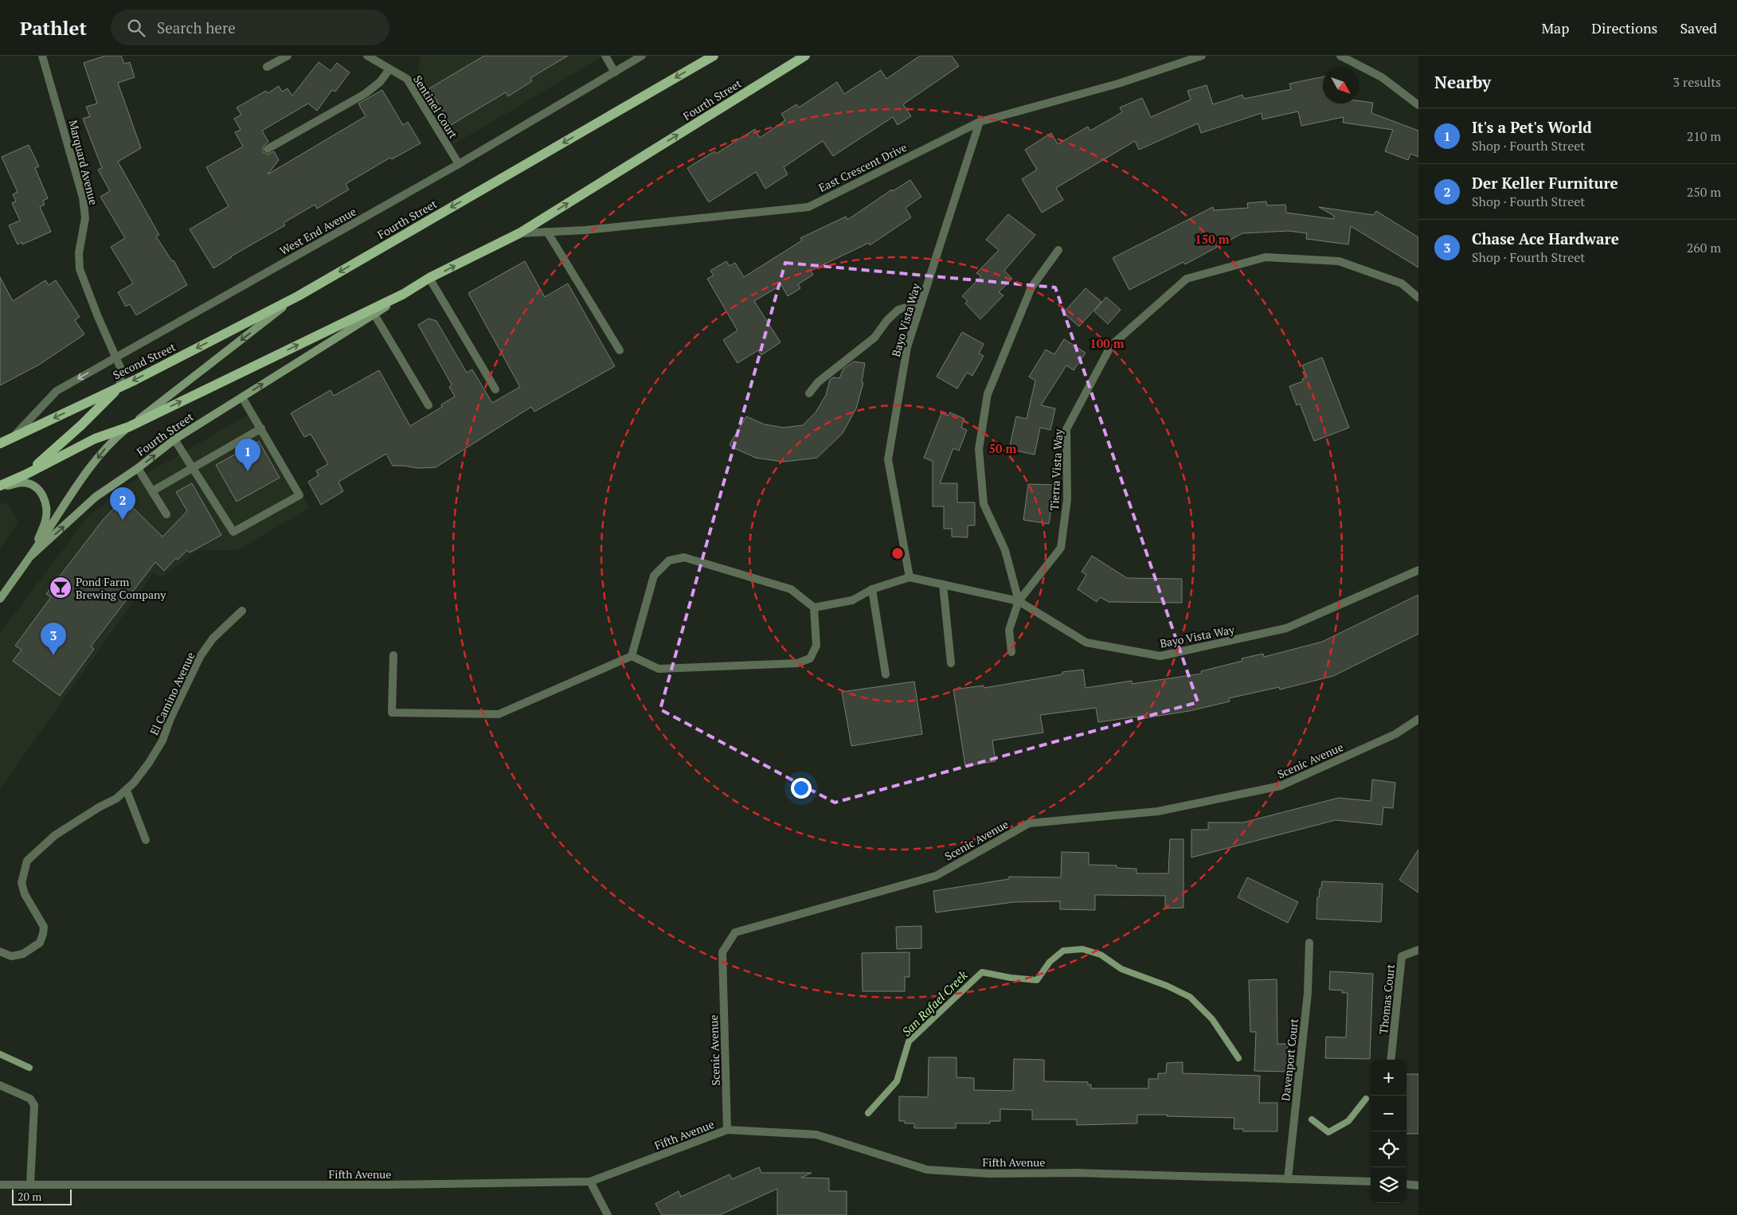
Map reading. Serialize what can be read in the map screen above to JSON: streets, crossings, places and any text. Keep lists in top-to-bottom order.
{
  "streets": {
    "main road": ["Fourth Street", "Second Street"],
    "street": [
      "Sentinel Court",
      "Marquard Avenue",
      "East Crescent Drive",
      "West End Avenue",
      "Bayo Vista Way",
      "Tierra Vista Way",
      "El Camino Avenue",
      "Scenic Avenue",
      "Thomas Court",
      "Davenport Court",
      "Fifth Avenue"
    ]
  },
  "crossings": [
    ["Fourth Street", "East Crescent Drive"],
    ["Fourth Street", "Second Street"],
    ["Sentinel Court", "West End Avenue"],
    ["Marquard Avenue", "West End Avenue"],
    ["Marquard Avenue", "Second Street"],
    ["East Crescent Drive", "Bayo Vista Way"],
    ["West End Avenue", "Second Street"],
    ["Bayo Vista Way", "Tierra Vista Way"],
    ["Scenic Avenue", "Fifth Avenue"],
    ["Davenport Court", "Fifth Avenue"]
  ],
  "water": ["San Rafael Creek"],
  "places": {
    "bar": ["Pond Farm Brewing Company"]
  },
  "scale_bar": "20 m",
  "north": "bottom right",
  "page": {
    "header": "Pathlet",
    "search": "Search here",
    "nav": ["Map", "Directions", "Saved"],
    "heading": ["Nearby", "3 results"],
    "list": [
      {
        "mark": "1",
        "name": "It's a Pet's World",
        "note": "Shop · Fourth Street",
        "value": "210 m"
      },
      {
        "mark": "2",
        "name": "Der Keller Furniture",
        "note": "Shop · Fourth Street",
        "value": "250 m"
      },
      {
        "mark": "3",
        "name": "Chase Ace Hardware",
        "note": "Shop · Fourth Street",
        "value": "260 m"
      }
    ],
    "pins": ["1", "2", "3"],
    "map_buttons": ["+", "−"],
    "scale": "20 m"
  },
  "rings": ["150 m", "100 m", "50 m"]
}
